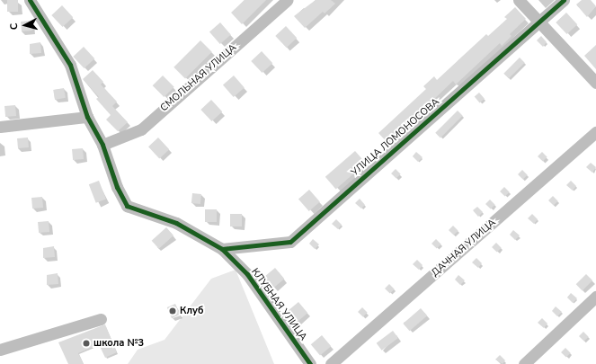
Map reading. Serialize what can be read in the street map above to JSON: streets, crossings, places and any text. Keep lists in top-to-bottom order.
{
  "streets": {
    "street": [
      "СМОЛЬНАЯ УЛИЦА",
      "УЛИЦА ЛОМОНОСОВА",
      "ДАЧНАЯ УЛИЦА",
      "КЛУБНАЯ УЛИЦА"
    ]
  },
  "crossings": [
    ["СМОЛЬНАЯ УЛИЦА", "КЛУБНАЯ УЛИЦА"],
    ["УЛИЦА ЛОМОНОСОВА", "КЛУБНАЯ УЛИЦА"]
  ],
  "places": ["Клуб", "школа №3"],
  "north": "left"
}
